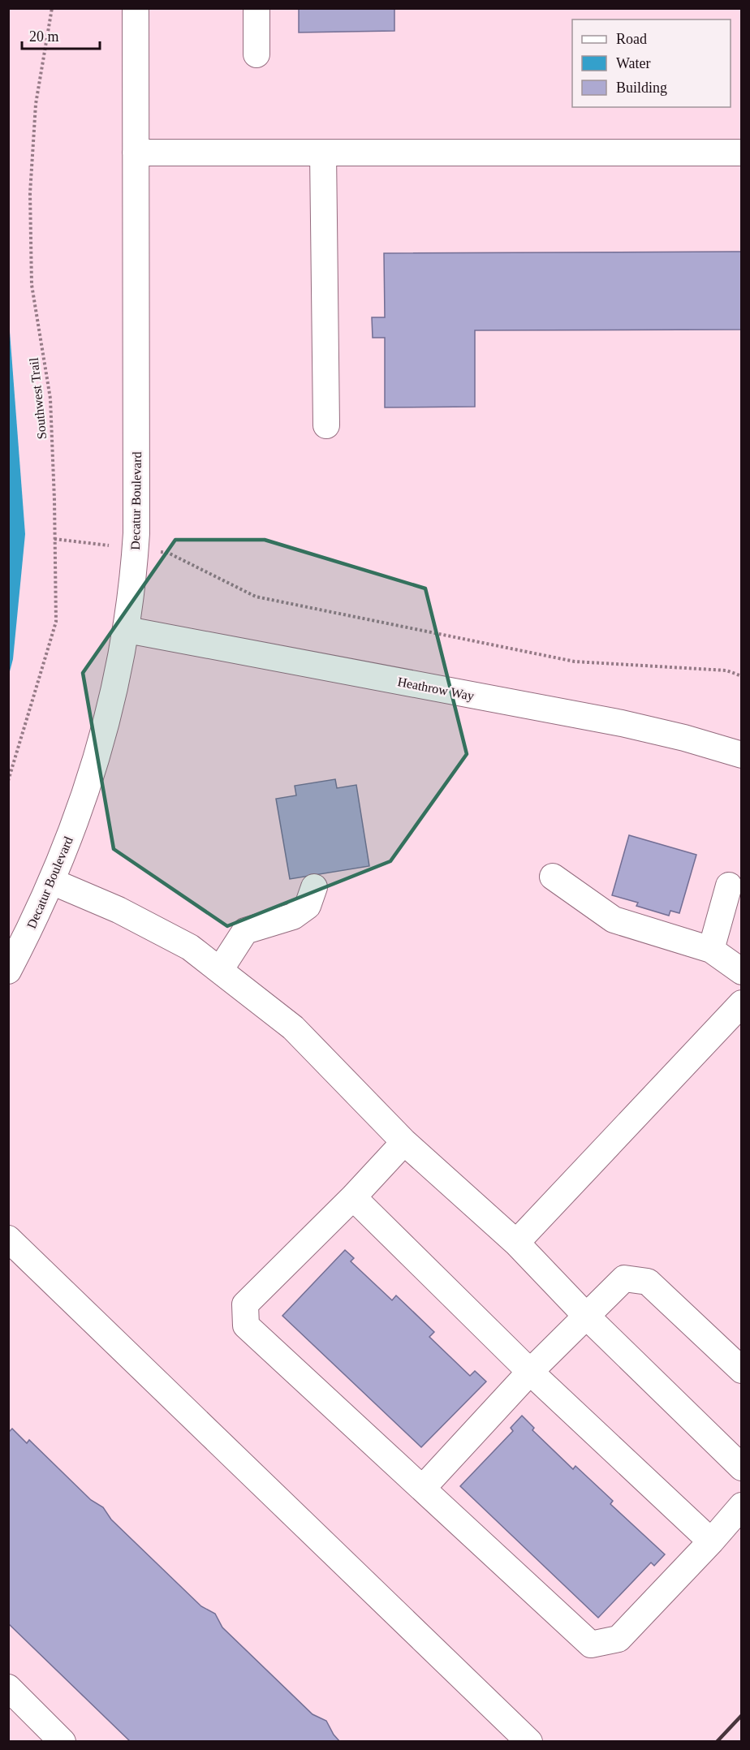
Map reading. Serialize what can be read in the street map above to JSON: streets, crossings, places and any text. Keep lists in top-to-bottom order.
{
  "streets": {
    "street": ["Decatur Boulevard", "Heathrow Way"],
    "path": ["Southwest Trail"]
  },
  "crossings": [
    ["Decatur Boulevard", "Heathrow Way"]
  ],
  "legend": ["Road", "Water", "Building"],
  "scale_bar": "20 m"
}
